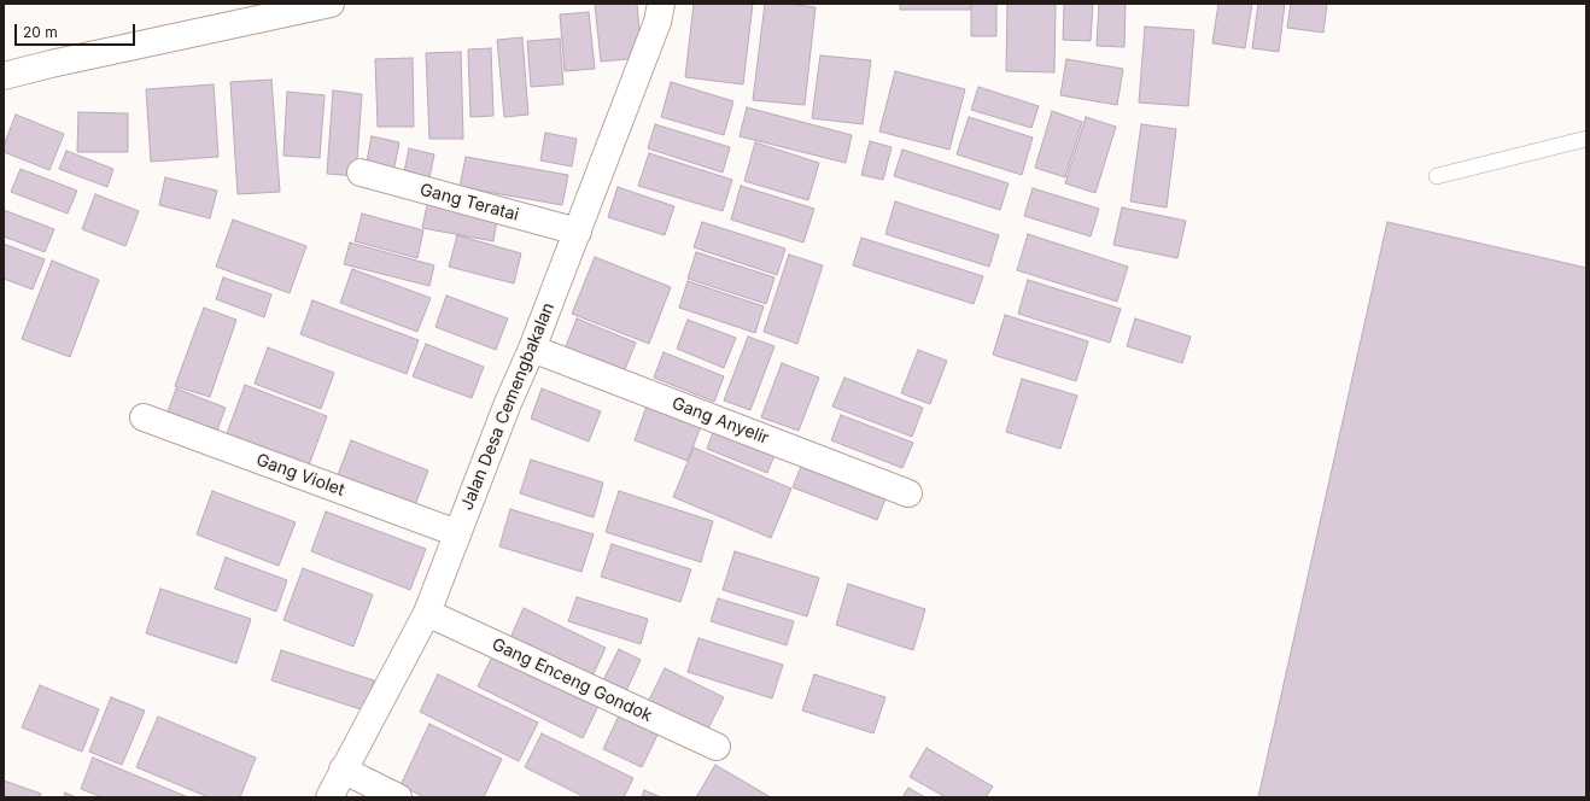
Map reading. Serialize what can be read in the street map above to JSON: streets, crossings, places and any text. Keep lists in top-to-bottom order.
{
  "streets": {
    "street": [
      "Gang Teratai",
      "Jalan Desa Cemengbakalan",
      "Gang Anyelir",
      "Gang Violet",
      "Gang Enceng Gondok"
    ]
  },
  "crossings": [
    ["Gang Teratai", "Jalan Desa Cemengbakalan"],
    ["Jalan Desa Cemengbakalan", "Gang Anyelir"],
    ["Jalan Desa Cemengbakalan", "Gang Violet"],
    ["Jalan Desa Cemengbakalan", "Gang Enceng Gondok"]
  ],
  "scale_bar": "20 m"
}
